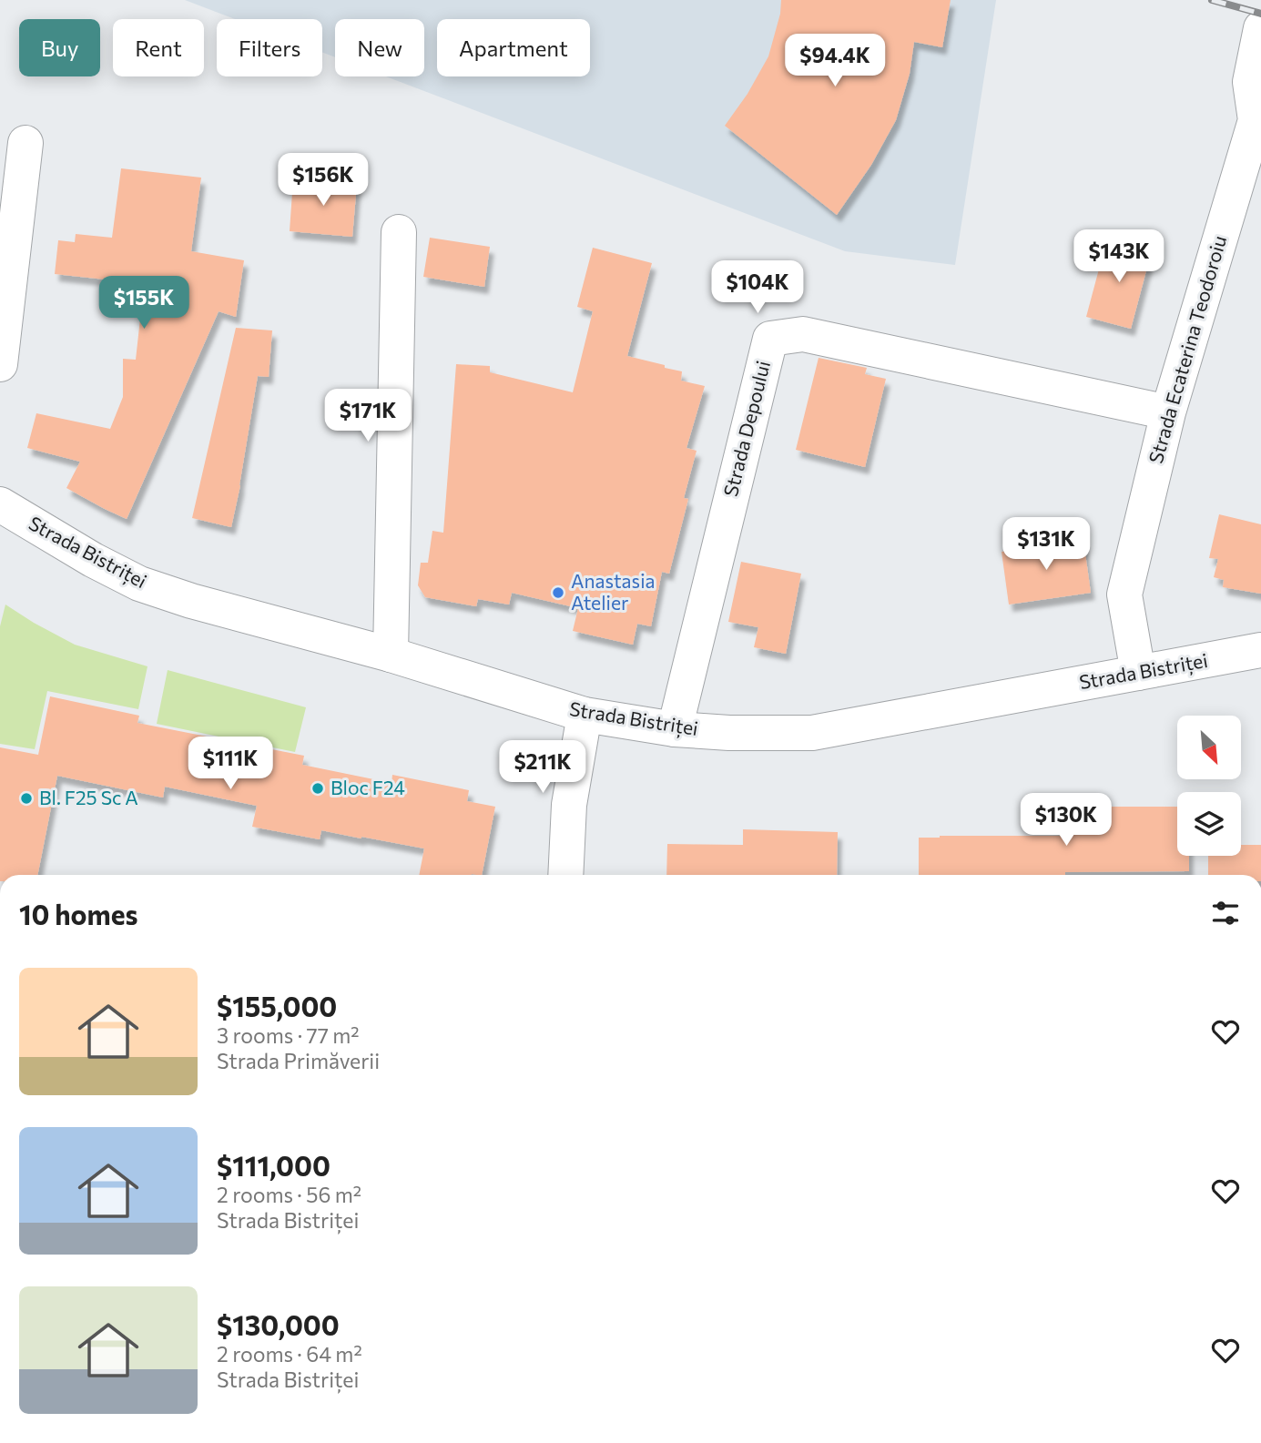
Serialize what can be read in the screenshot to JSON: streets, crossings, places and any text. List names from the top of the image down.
{
  "streets": {
    "street": ["Strada Ecaterina Teodoroiu", "Strada Depoului", "Strada Bistriței"]
  },
  "crossings": [
    ["Strada Ecaterina Teodoroiu", "Strada Depoului"],
    ["Strada Ecaterina Teodoroiu", "Strada Bistriței"],
    ["Strada Depoului", "Strada Bistriței"]
  ],
  "places": ["Anastasia Atelier", "Bloc F24", "Bl. F25 Sc A"],
  "north": "bottom right",
  "page": {
    "chip": [
      "Buy",
      "Rent",
      "Filters",
      "New",
      "Apartment"
    ],
    "price": [
      "$94.4K",
      "$156K",
      "$143K",
      "$104K",
      "$155K",
      "$171K",
      "$131K",
      "$111K",
      "$211K",
      "$130K"
    ],
    "heading": "10 homes",
    "list": [
      {
        "name": "$155,000",
        "note": "3 rooms · 77 m² · Strada Primăverii"
      },
      {
        "name": "$111,000",
        "note": "2 rooms · 56 m² · Strada Bistriței"
      },
      {
        "name": "$130,000",
        "note": "2 rooms · 64 m² · Strada Bistriței"
      }
    ]
  }
}
